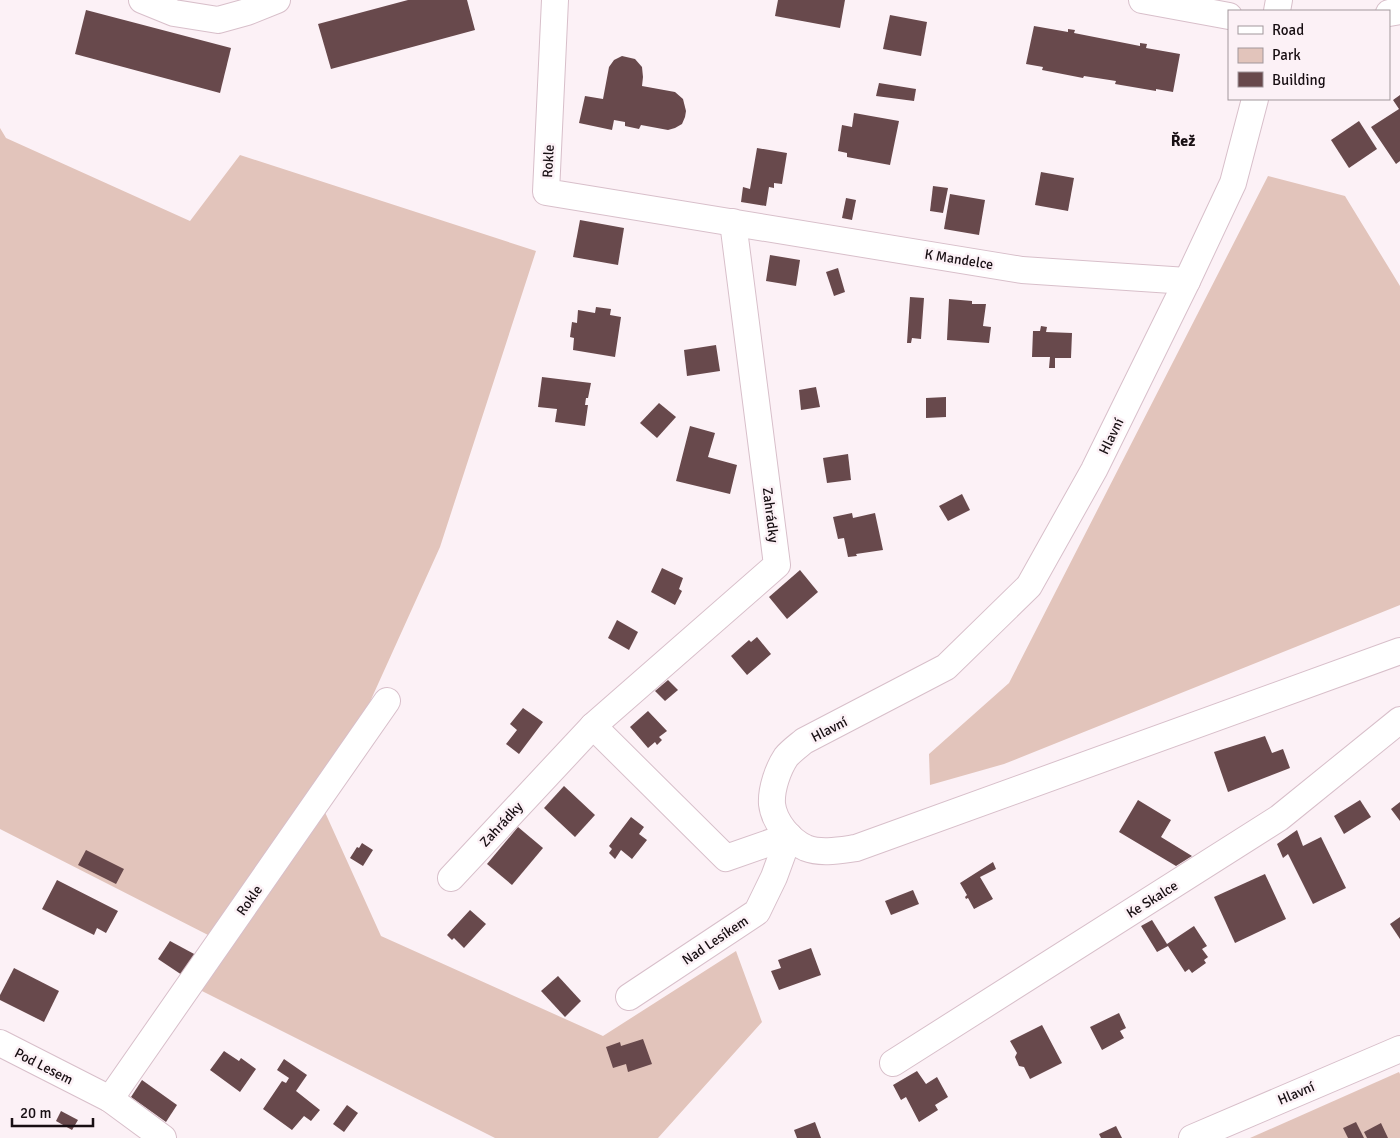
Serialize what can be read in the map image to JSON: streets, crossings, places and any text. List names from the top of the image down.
{
  "streets": {
    "street": [
      "Rokle",
      "K Mandelce",
      "Hlavní",
      "Zahrádky",
      "Ke Skalce",
      "Nad Lesíkem",
      "Pod Lesem"
    ]
  },
  "crossings": [
    ["Rokle", "K Mandelce"],
    ["Rokle", "Zahrádky"],
    ["Rokle", "Pod Lesem"],
    ["K Mandelce", "Hlavní"],
    ["K Mandelce", "Zahrádky"],
    ["Hlavní", "Nad Lesíkem"]
  ],
  "districts": ["Řež"],
  "legend": ["Road", "Park", "Building"],
  "scale_bar": "20 m"
}
